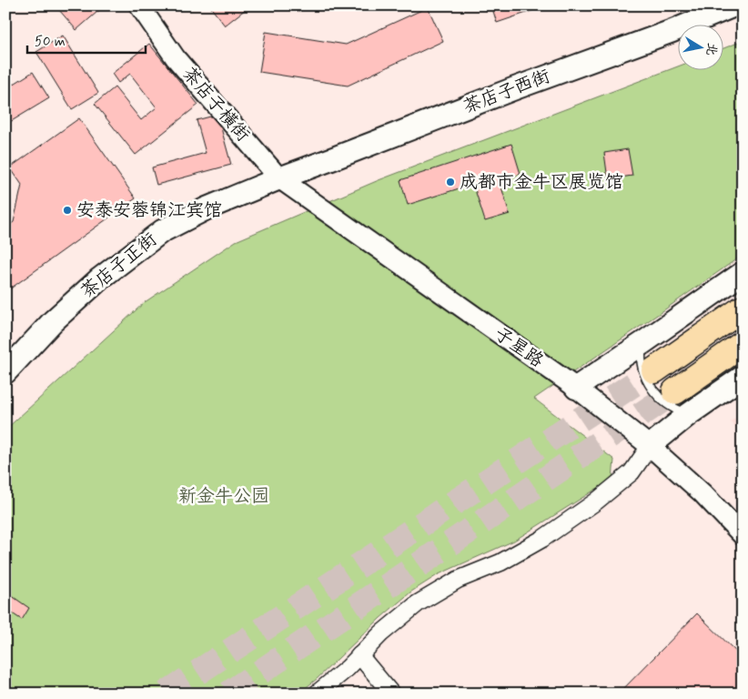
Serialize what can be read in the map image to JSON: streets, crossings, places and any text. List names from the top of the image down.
{
  "streets": {
    "main road": ["茶店子西街", "茶店子正街"],
    "street": ["茶店子横街", "子星路"]
  },
  "crossings": [
    ["茶店子西街", "茶店子横街"],
    ["茶店子西街", "茶店子正街"],
    ["茶店子西街", "子星路"],
    ["茶店子横街", "茶店子正街"],
    ["茶店子横街", "子星路"],
    ["茶店子正街", "子星路"]
  ],
  "parks": ["新金牛公园"],
  "places": ["成都市金牛区展览馆", "安泰安蓉锦江宾馆"],
  "scale_bar": "50 m",
  "north": "right"
}
